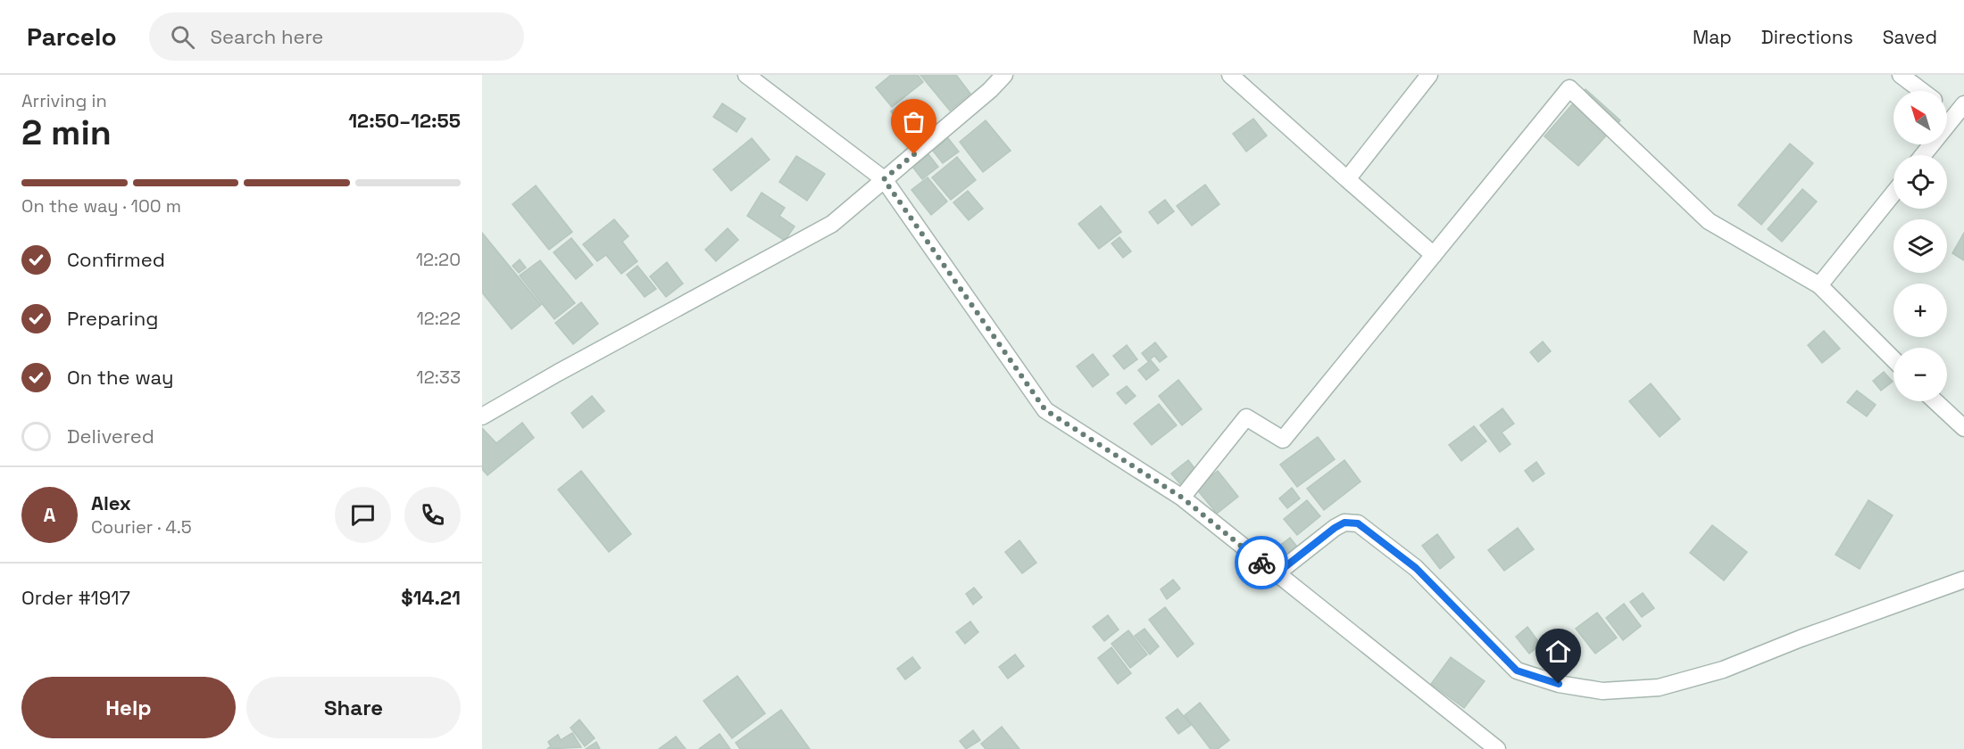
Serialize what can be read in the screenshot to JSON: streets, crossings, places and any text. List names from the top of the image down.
{
  "north": "top left",
  "page": {
    "header": "Parcelo",
    "search": "Search here",
    "nav": ["Map", "Directions", "Saved"],
    "heading": ["2 min", "Arriving in", "12:50–12:55"],
    "panel": [
      "Alex",
      "Courier · 4.5",
      "Order #1917",
      "$14.21"
    ],
    "map_buttons": ["+", "−"],
    "bar": "On the way · 100 m",
    "list": [
      ["Confirmed", "12:20"],
      ["Preparing", "12:22"],
      ["On the way", "12:33"],
      "Delivered"
    ],
    "round": "A",
    "buttons": ["Help", "Share"]
  }
}
